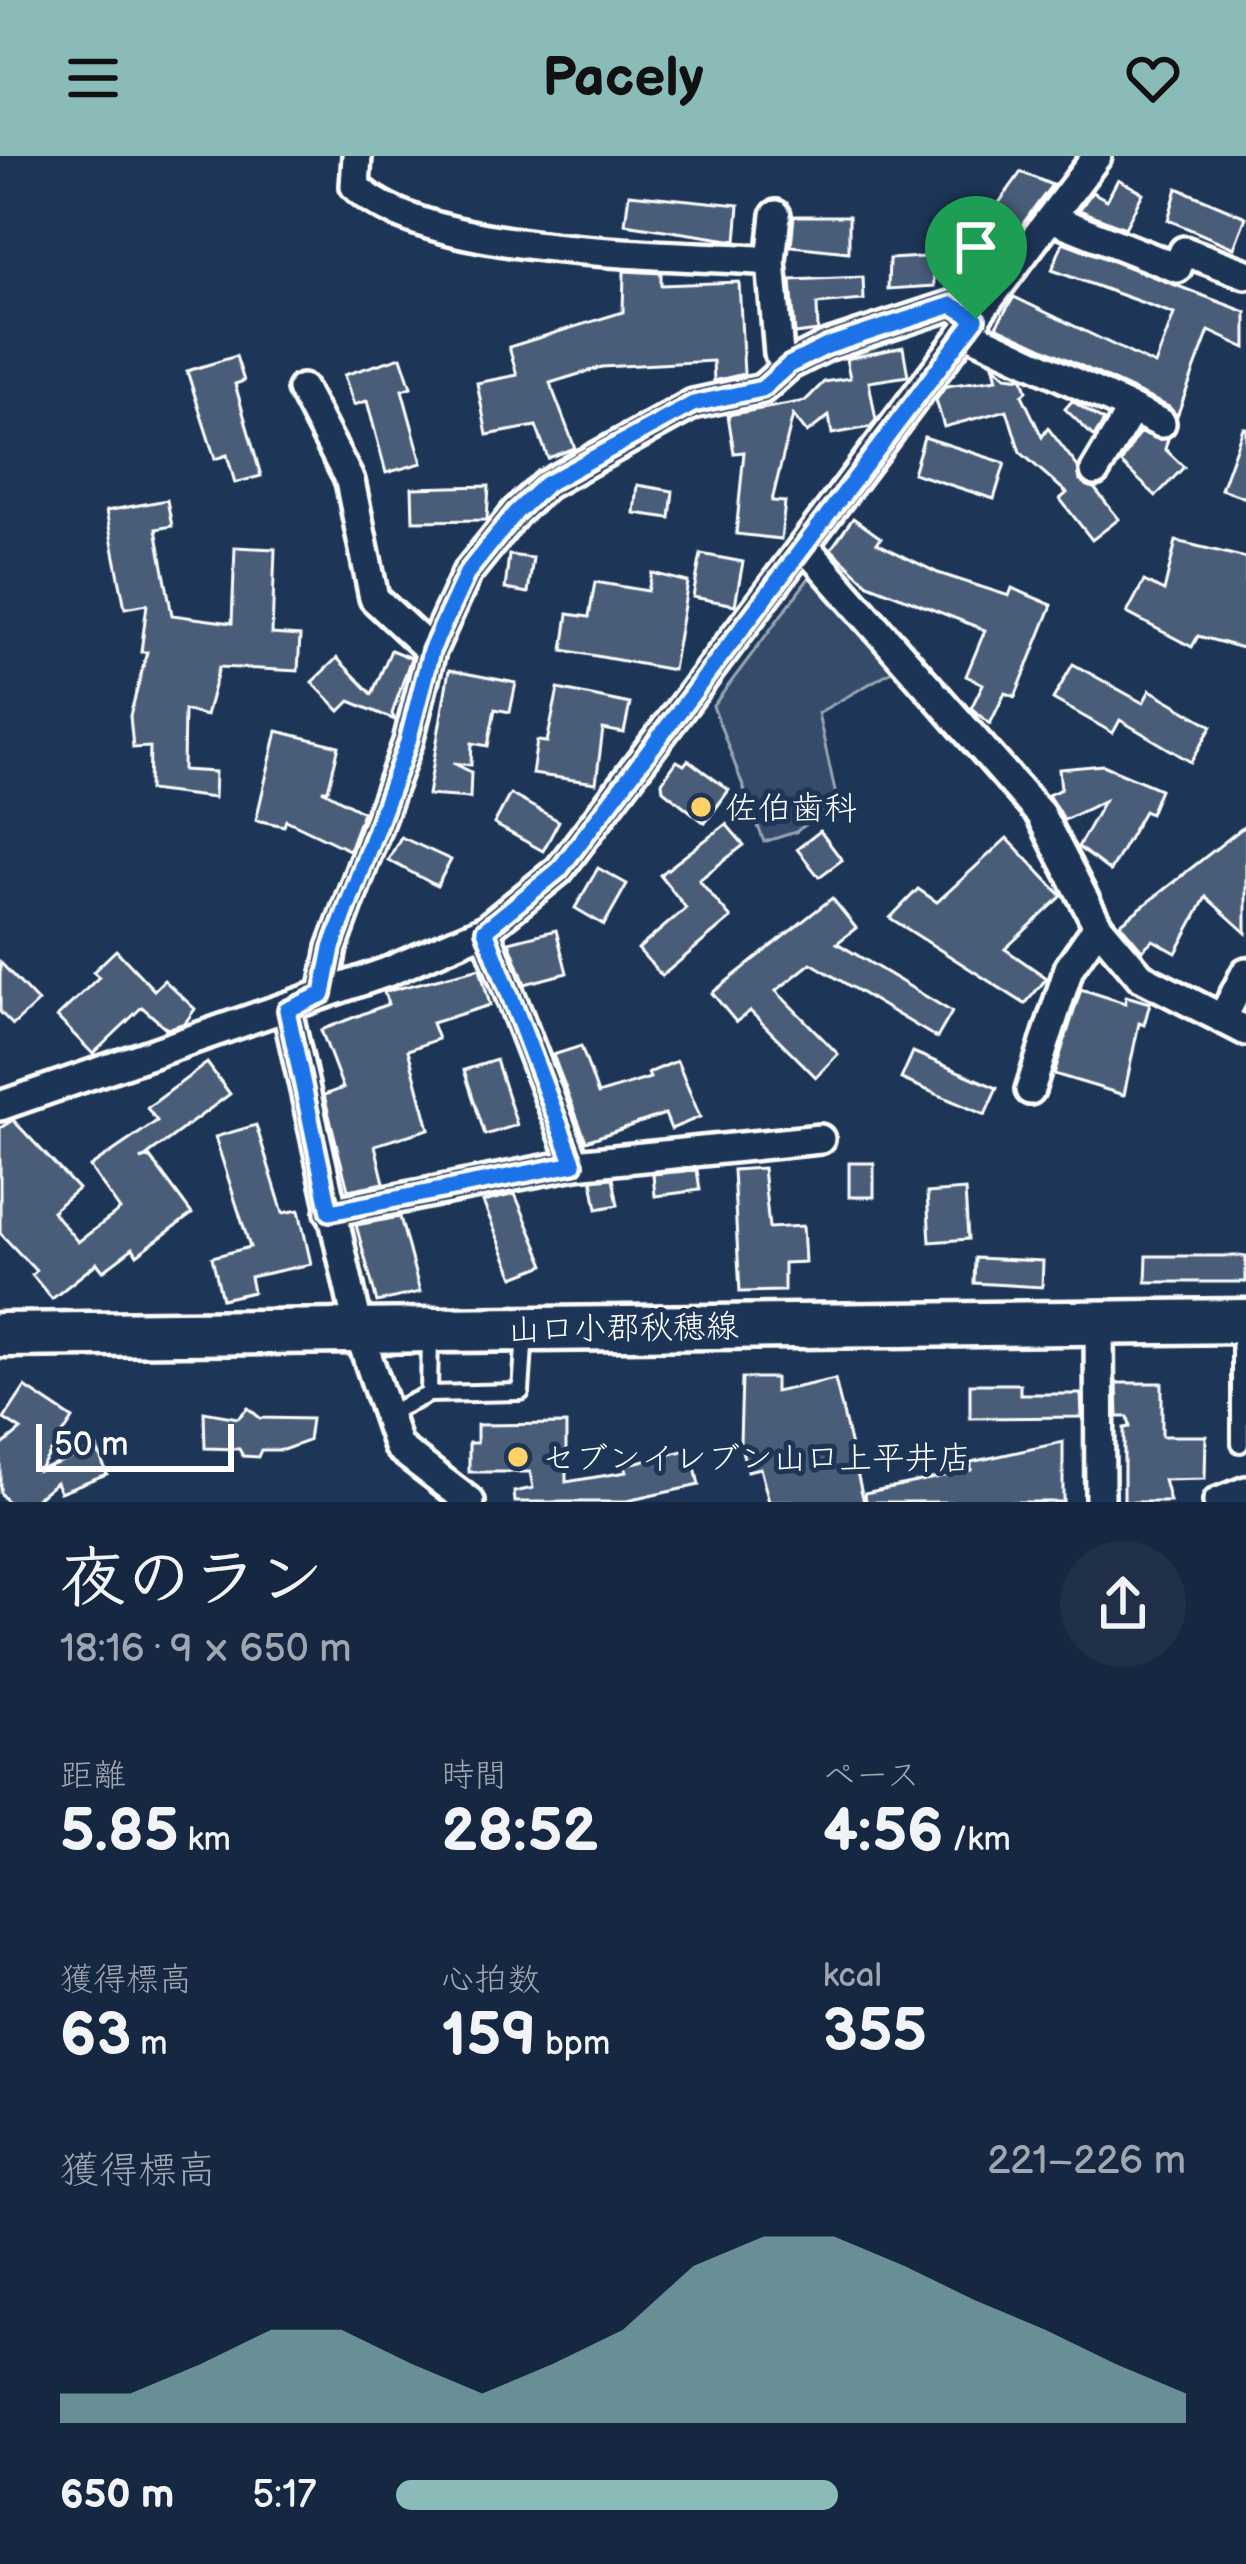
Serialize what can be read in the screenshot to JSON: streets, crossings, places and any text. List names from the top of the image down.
{
  "streets": {
    "main road": ["山口小郡秋穂線"]
  },
  "places": ["佐伯歯科", "セブンイレブン山口上平井店"],
  "scale_bar": "50 m",
  "page": {
    "header": "Pacely",
    "scale": "50 m",
    "heading": ["夜のラン", "18:16 · 9 × 650 m"],
    "stats": [
      ["距離", "5.85 km"],
      ["時間", "28:52"],
      ["ペース", "4:56 /km"],
      ["獲得標高", "63 m"],
      ["心拍数", "159 bpm"],
      ["kcal", "355"]
    ],
    "chart": ["獲得標高", "221–226 m"],
    "list": [
      {
        "name": "650 m",
        "note": "5:17"
      }
    ]
  }
}
